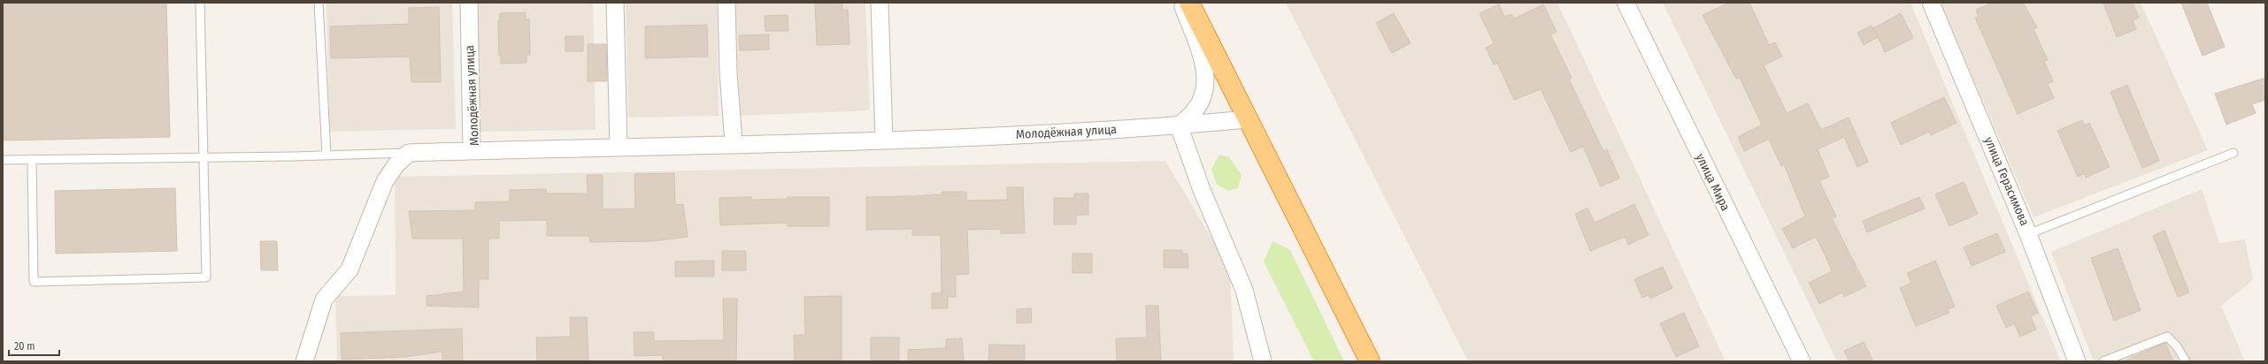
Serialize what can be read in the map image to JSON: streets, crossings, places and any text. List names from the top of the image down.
{
  "streets": {
    "street": ["Молодёжная улица", "улица Герасимова", "улица Мира"]
  },
  "scale_bar": "20 m"
}
